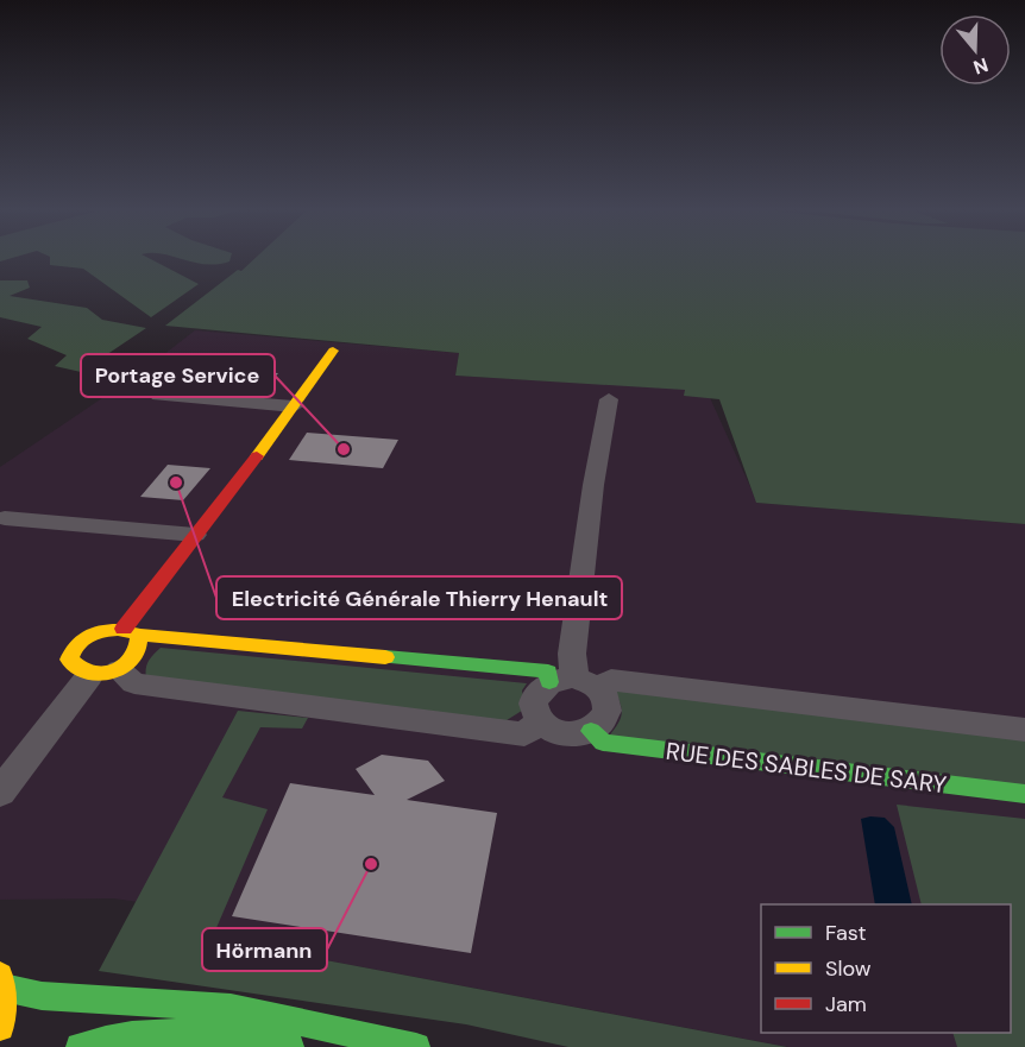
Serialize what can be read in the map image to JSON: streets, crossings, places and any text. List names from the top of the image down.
{
  "streets": {
    "main road": ["RUE DES SABLES DE SARY"]
  },
  "places": ["Portage Service", "Electricité Générale Thierry Henault", "Hörmann"],
  "legend": ["Fast", "Slow", "Jam"],
  "north": "bottom"
}
